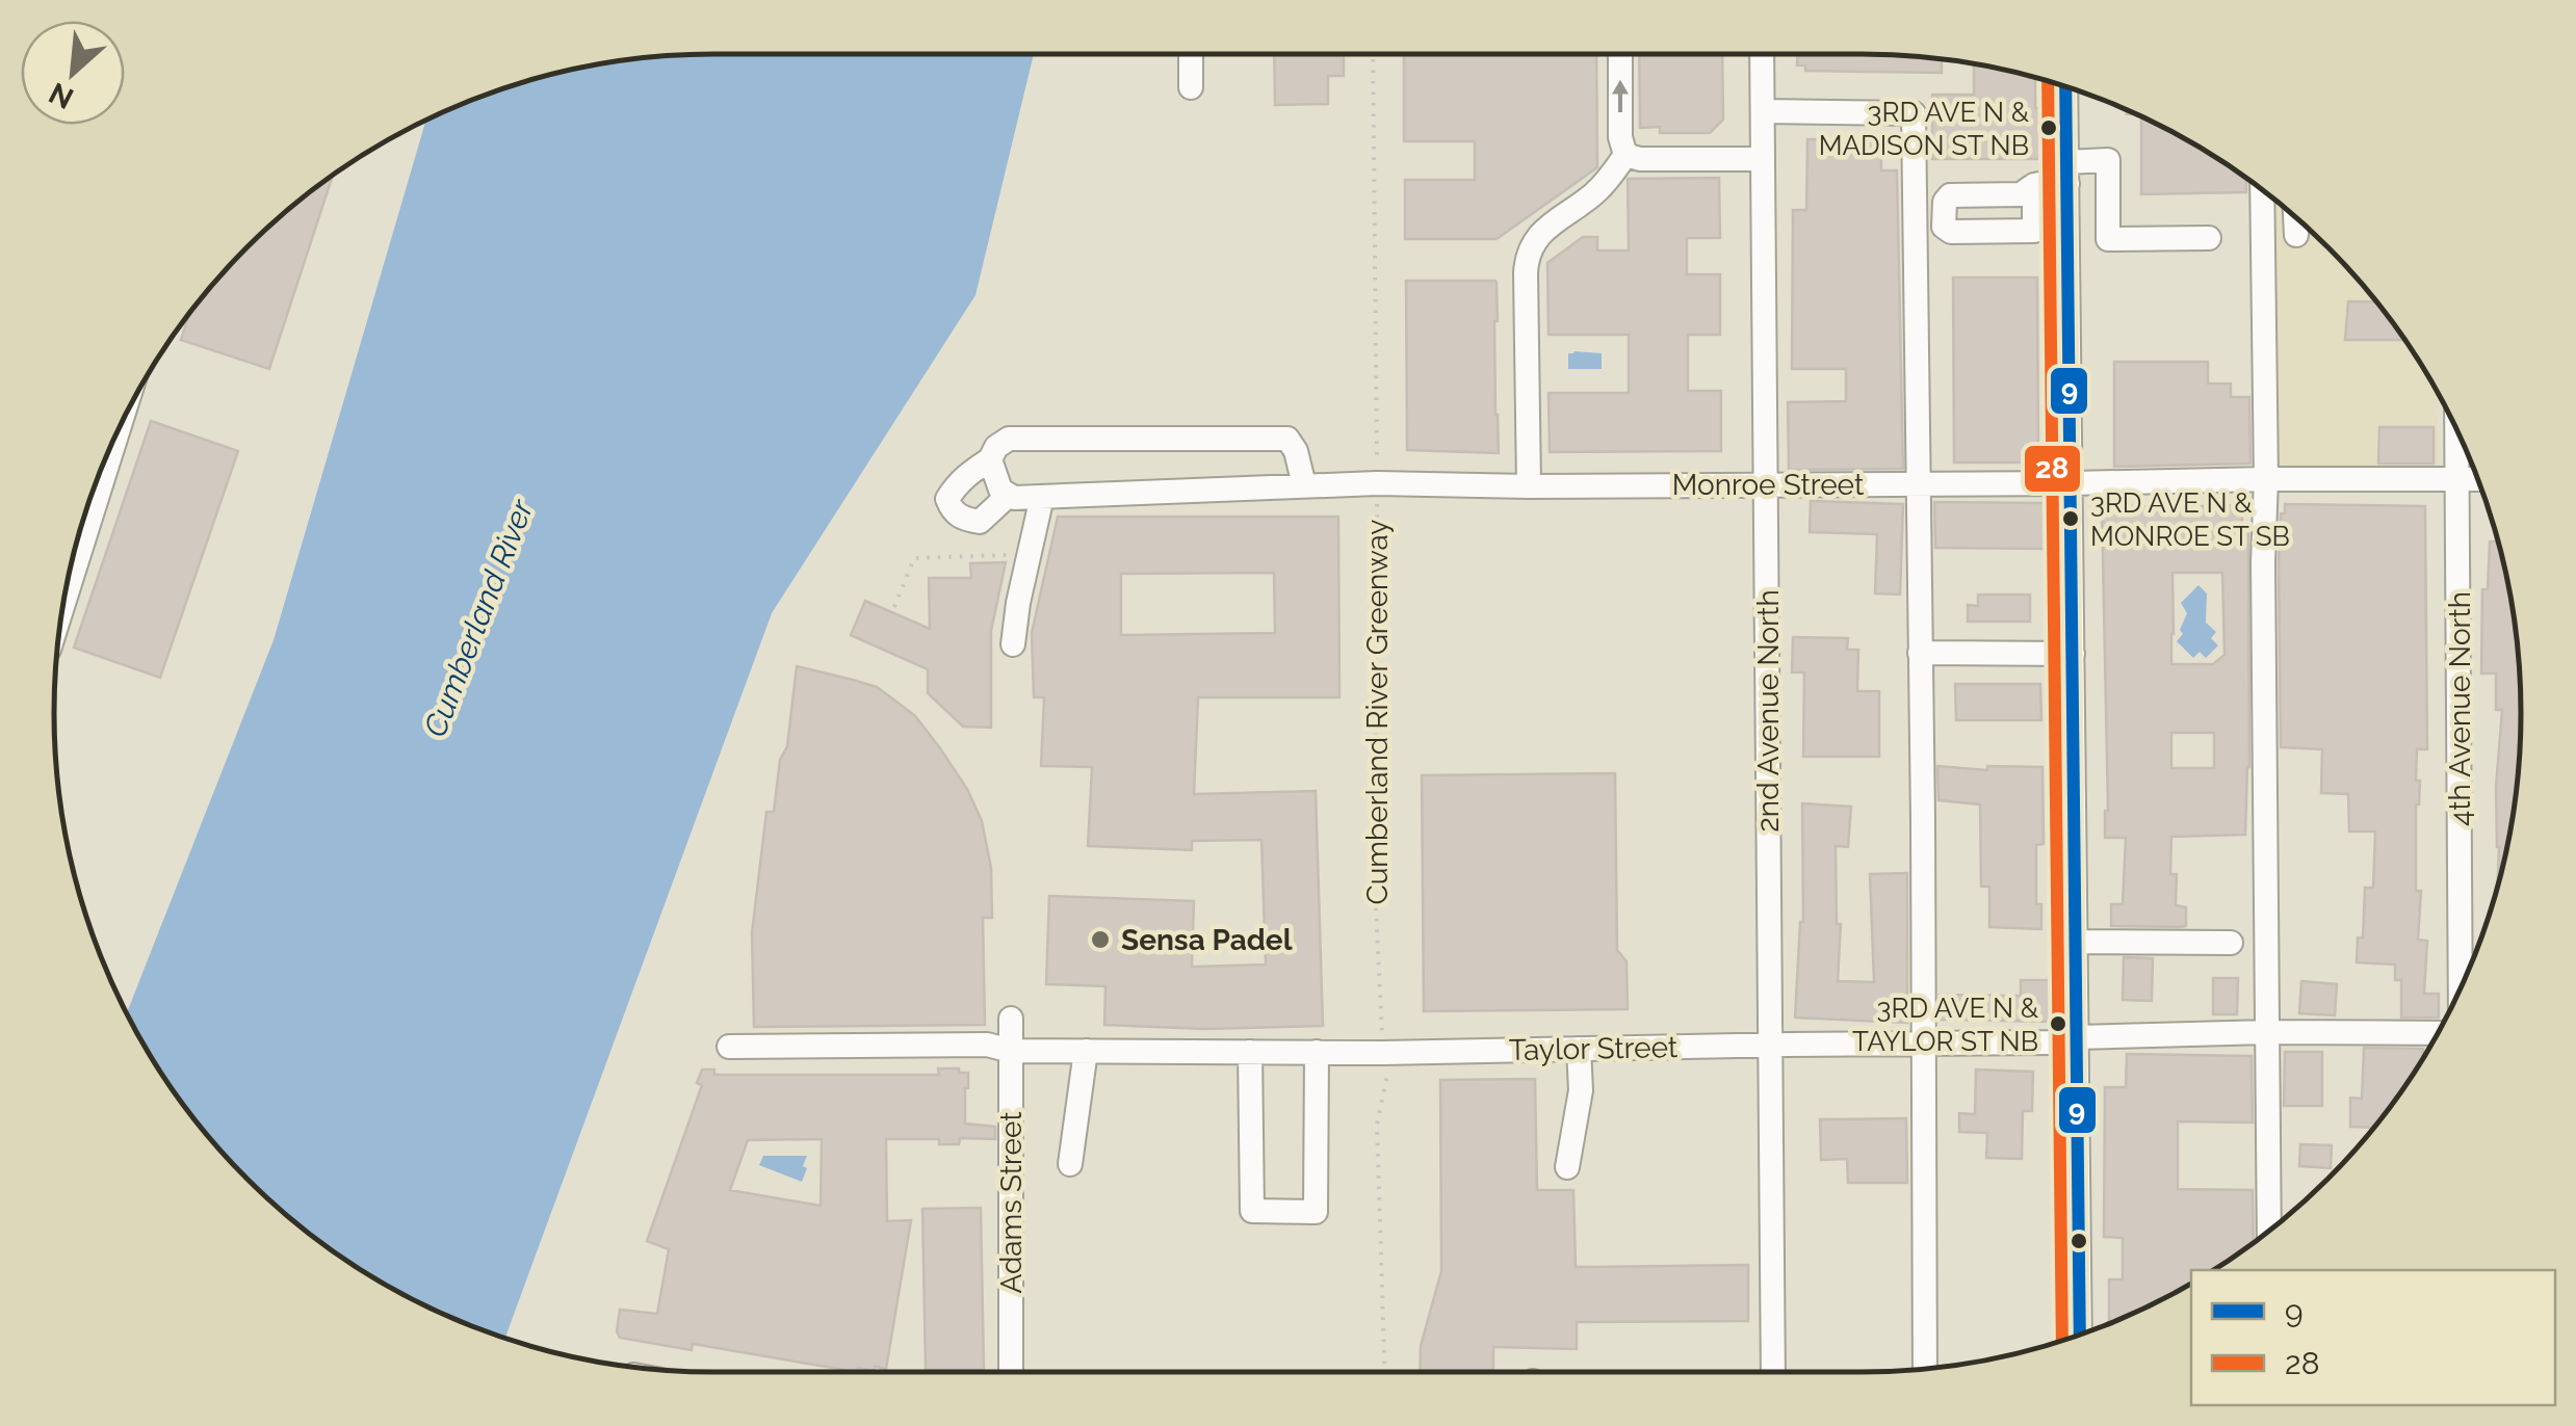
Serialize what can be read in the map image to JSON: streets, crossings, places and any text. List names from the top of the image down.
{
  "streets": {
    "street": [
      "Monroe Street",
      "4th Avenue North",
      "2nd Avenue North",
      "Taylor Street",
      "Adams Street"
    ],
    "path": ["Cumberland River Greenway"]
  },
  "crossings": [
    ["Monroe Street", "4th Avenue North"],
    ["Monroe Street", "2nd Avenue North"],
    ["Monroe Street", "Cumberland River Greenway"],
    ["2nd Avenue North", "Taylor Street"],
    ["Cumberland River Greenway", "Taylor Street"],
    ["Taylor Street", "Adams Street"]
  ],
  "water": ["Cumberland River"],
  "places": [
    "3RD AVE N & MADISON ST NB",
    "3RD AVE N & MONROE ST SB",
    "Sensa Padel",
    "3RD AVE N & TAYLOR ST NB"
  ],
  "lines": ["transit line 28", "transit line 9"],
  "legend": ["9", "28"],
  "north": "bottom left"
}
